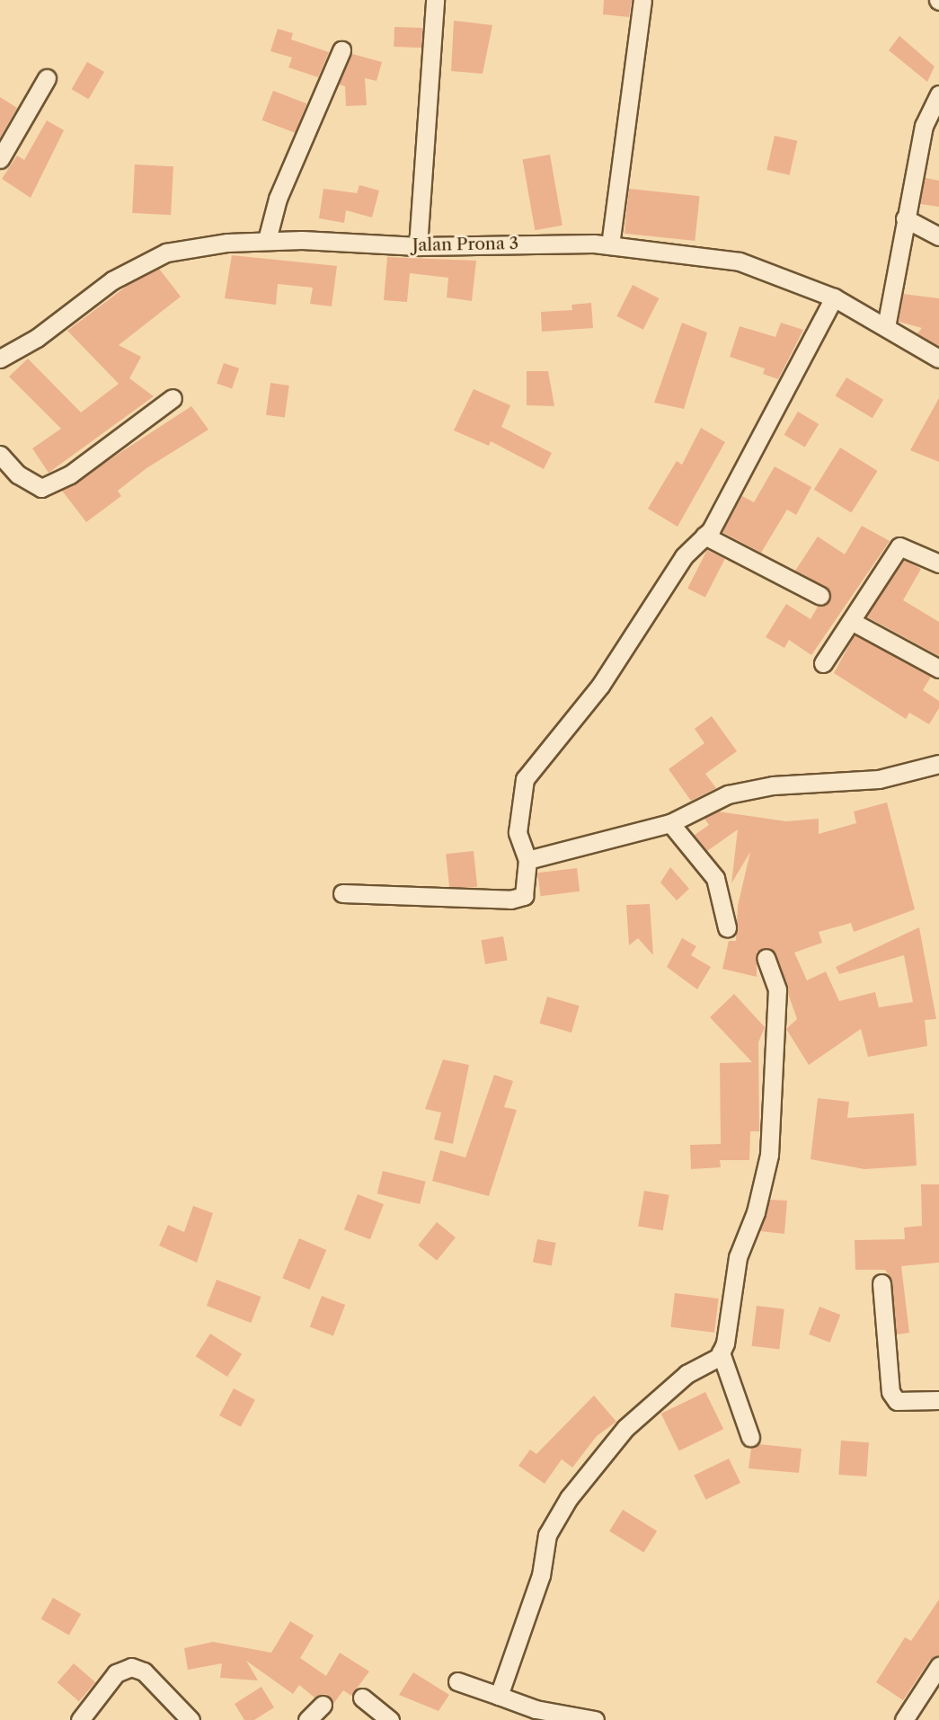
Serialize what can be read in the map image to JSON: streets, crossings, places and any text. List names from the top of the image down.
{
  "streets": {
    "street": ["Jalan Prona 3"]
  }
}
